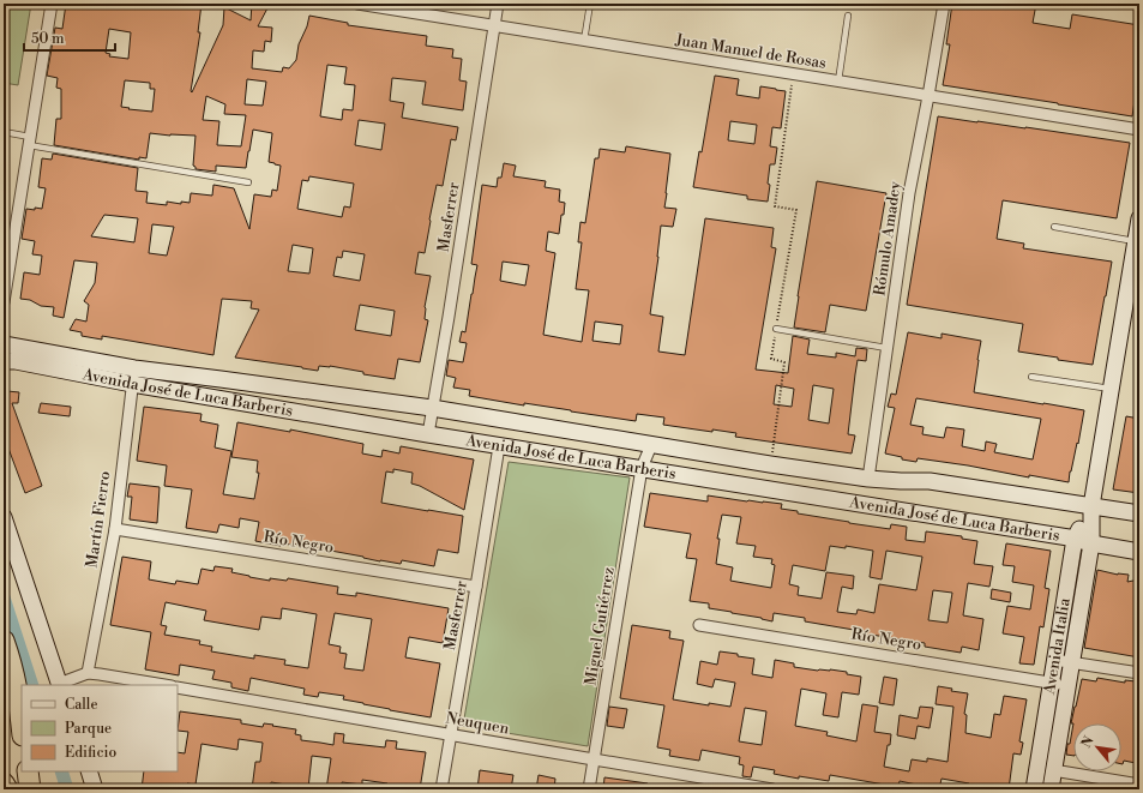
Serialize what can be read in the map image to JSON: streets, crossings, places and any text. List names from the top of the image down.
{
  "streets": {
    "main road": ["Avenida José de Luca Barberis", "Avenida Italia"],
    "street": [
      "Juan Manuel de Rosas",
      "Masferrer",
      "Rómulo Amadey",
      "Martín Fierro",
      "Río Negro",
      "Miguel Gutiérrez",
      "Neuquen"
    ]
  },
  "crossings": [
    ["Juan Manuel de Rosas", "Masferrer"],
    ["Juan Manuel de Rosas", "Rómulo Amadey"],
    ["Masferrer", "Avenida José de Luca Barberis"],
    ["Masferrer", "Río Negro"],
    ["Masferrer", "Neuquen"],
    ["Rómulo Amadey", "Avenida José de Luca Barberis"],
    ["Avenida José de Luca Barberis", "Martín Fierro"],
    ["Avenida José de Luca Barberis", "Miguel Gutiérrez"],
    ["Avenida José de Luca Barberis", "Avenida Italia"],
    ["Martín Fierro", "Río Negro"],
    ["Río Negro", "Avenida Italia"],
    ["Miguel Gutiérrez", "Neuquen"]
  ],
  "legend": ["Calle", "Parque", "Edificio"],
  "scale_bar": "50 m",
  "north": "top left"
}
